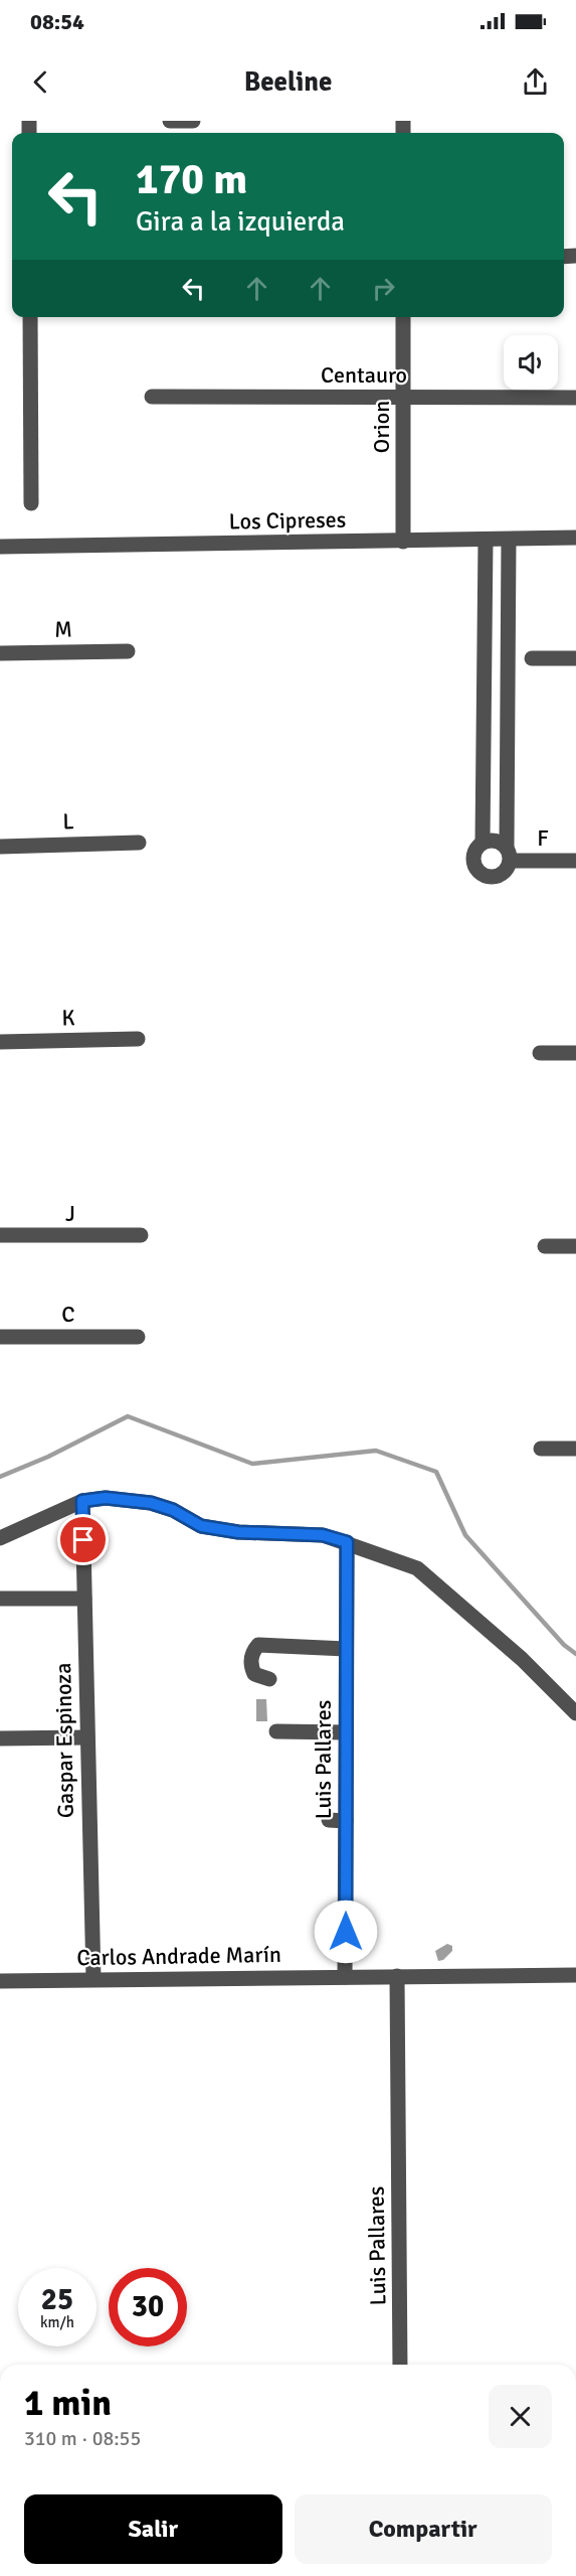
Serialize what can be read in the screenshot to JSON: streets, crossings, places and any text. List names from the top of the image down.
{
  "streets": {
    "street": [
      "Centauro",
      "Orion",
      "Los Cipreses",
      "M",
      "L",
      "F",
      "K",
      "J",
      "C",
      "Gaspar Espinoza",
      "Luis Pallares",
      "Carlos Andrade Marín"
    ]
  },
  "crossings": [
    ["Centauro", "Orion"],
    ["Orion", "Los Cipreses"],
    ["Gaspar Espinoza", "Carlos Andrade Marín"],
    ["Luis Pallares", "Carlos Andrade Marín"]
  ],
  "page": {
    "status": "08:54",
    "header": "Beeline",
    "turn": ["170 m", "Gira a la izquierda"],
    "speed": "25 km/h",
    "limit": "30",
    "heading": ["1 min", "310 m · 08:55"],
    "buttons": ["Salir", "Compartir"]
  }
}
